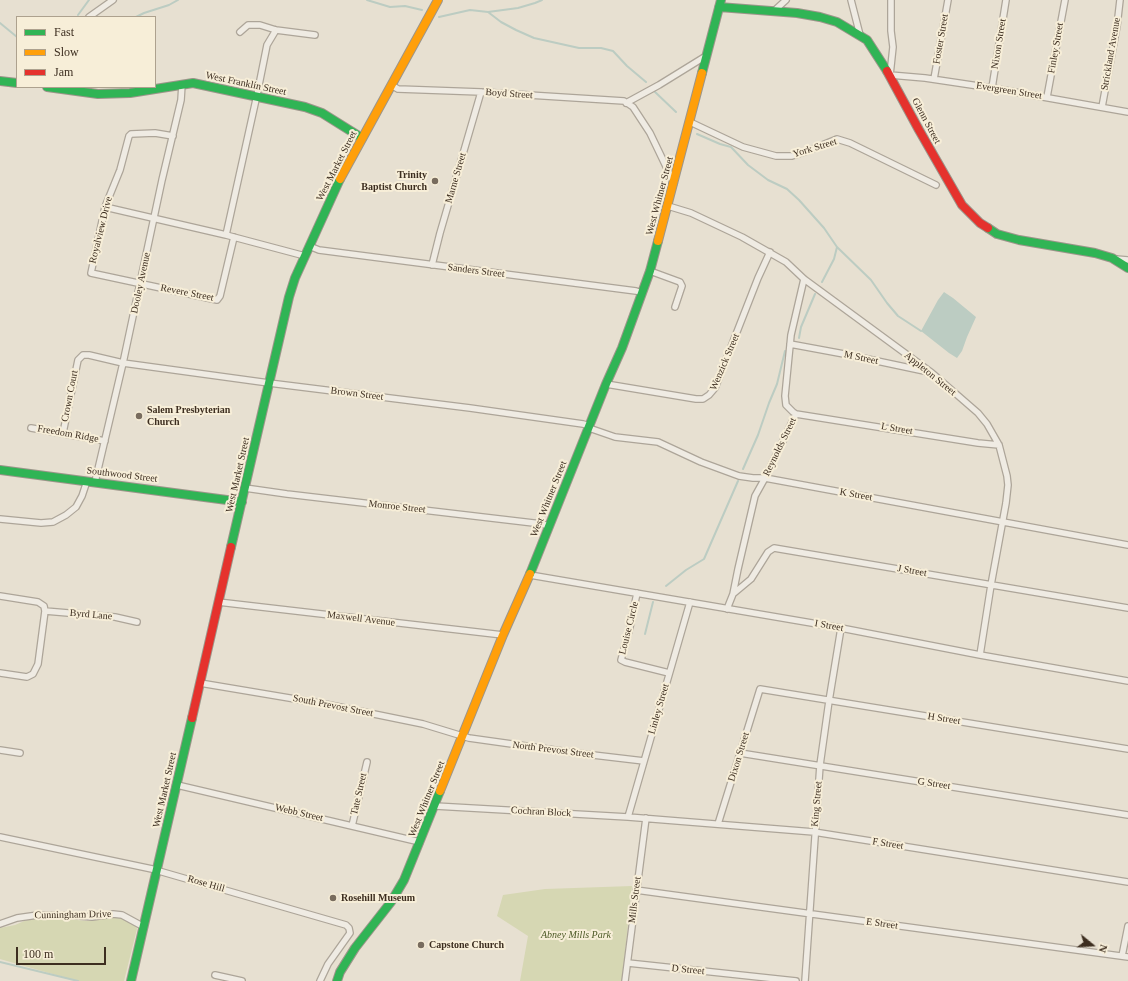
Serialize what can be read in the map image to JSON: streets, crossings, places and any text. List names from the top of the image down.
{
  "streets": {
    "street": [
      "Foster Street",
      "Nixon Street",
      "Finley Street",
      "Strickland Avenue",
      "West Franklin Street",
      "Evergreen Street",
      "Boyd Street",
      "Glenn Street",
      "York Street",
      "West Market Street",
      "Marne Street",
      "West Whitner Street",
      "Royalview Drive",
      "Sanders Street",
      "Dooley Avenue",
      "Revere Street",
      "M Street",
      "Wenzick Street",
      "Appleton Street",
      "Brown Street",
      "Crown Court",
      "L Street",
      "Freedom Ridge",
      "Reynolds Street",
      "Southwood Street",
      "K Street",
      "Monroe Street",
      "J Street",
      "Byrd Lane",
      "Maxwell Avenue",
      "I Street",
      "Louise Circle",
      "South Prevost Street",
      "Linley Street",
      "H Street",
      "North Prevost Street",
      "Dixon Street",
      "G Street",
      "Tate Street",
      "King Street",
      "Cochran Block",
      "Webb Street",
      "F Street",
      "Rose Hill",
      "Mills Street",
      "Cunningham Drive",
      "E Street",
      "D Street"
    ]
  },
  "crossings": [
    ["Foster Street", "Evergreen Street"],
    ["Nixon Street", "Evergreen Street"],
    ["Finley Street", "Evergreen Street"],
    ["Strickland Avenue", "Evergreen Street"],
    ["West Franklin Street", "West Market Street"],
    ["West Franklin Street", "Dooley Avenue"],
    ["Evergreen Street", "Glenn Street"],
    ["Boyd Street", "West Market Street"],
    ["Boyd Street", "Marne Street"],
    ["Glenn Street", "West Whitner Street"],
    ["York Street", "West Whitner Street"],
    ["West Market Street", "Sanders Street"],
    ["West Market Street", "Brown Street"],
    ["West Market Street", "Southwood Street"],
    ["West Market Street", "Monroe Street"],
    ["West Market Street", "Maxwell Avenue"],
    ["West Market Street", "South Prevost Street"],
    ["West Market Street", "Webb Street"],
    ["West Market Street", "Rose Hill"],
    ["West Market Street", "Cunningham Drive"],
    ["Marne Street", "Sanders Street"],
    ["West Whitner Street", "Sanders Street"],
    ["West Whitner Street", "Wenzick Street"],
    ["West Whitner Street", "Appleton Street"],
    ["West Whitner Street", "Brown Street"],
    ["West Whitner Street", "K Street"],
    ["West Whitner Street", "Monroe Street"],
    ["West Whitner Street", "Maxwell Avenue"],
    ["West Whitner Street", "I Street"],
    ["West Whitner Street", "South Prevost Street"],
    ["West Whitner Street", "North Prevost Street"],
    ["West Whitner Street", "Cochran Block"],
    ["West Whitner Street", "Webb Street"],
    ["Royalview Drive", "Dooley Avenue"],
    ["Royalview Drive", "Revere Street"],
    ["Dooley Avenue", "Revere Street"],
    ["Dooley Avenue", "Brown Street"],
    ["Dooley Avenue", "Crown Court"],
    ["Dooley Avenue", "Freedom Ridge"],
    ["Dooley Avenue", "Southwood Street"],
    ["M Street", "Appleton Street"],
    ["M Street", "Reynolds Street"],
    ["Wenzick Street", "Appleton Street"],
    ["Appleton Street", "L Street"],
    ["Appleton Street", "Reynolds Street"],
    ["Appleton Street", "K Street"],
    ["Appleton Street", "J Street"],
    ["Appleton Street", "I Street"],
    ["Brown Street", "Crown Court"],
    ["Brown Street", "K Street"],
    ["Crown Court", "Freedom Ridge"],
    ["L Street", "Reynolds Street"],
    ["Reynolds Street", "K Street"],
    ["Reynolds Street", "J Street"],
    ["J Street", "I Street"],
    ["I Street", "Louise Circle"],
    ["I Street", "Linley Street"],
    ["I Street", "King Street"],
    ["Louise Circle", "Linley Street"],
    ["South Prevost Street", "North Prevost Street"],
    ["Linley Street", "North Prevost Street"],
    ["Linley Street", "Cochran Block"],
    ["H Street", "Dixon Street"],
    ["H Street", "King Street"],
    ["Dixon Street", "G Street"],
    ["Dixon Street", "F Street"],
    ["G Street", "King Street"],
    ["Tate Street", "Webb Street"],
    ["King Street", "F Street"],
    ["King Street", "E Street"],
    ["Cochran Block", "F Street"],
    ["Cochran Block", "Mills Street"],
    ["F Street", "Mills Street"],
    ["Mills Street", "E Street"],
    ["Mills Street", "D Street"]
  ],
  "parks": ["Abney Mills Park"],
  "places": [
    "Trinity Baptist Church",
    "Salem Presbyterian Church",
    "Rosehill Museum",
    "Capstone Church"
  ],
  "legend": ["Fast", "Slow", "Jam"],
  "scale_bar": "100 m",
  "north": "right"
}
